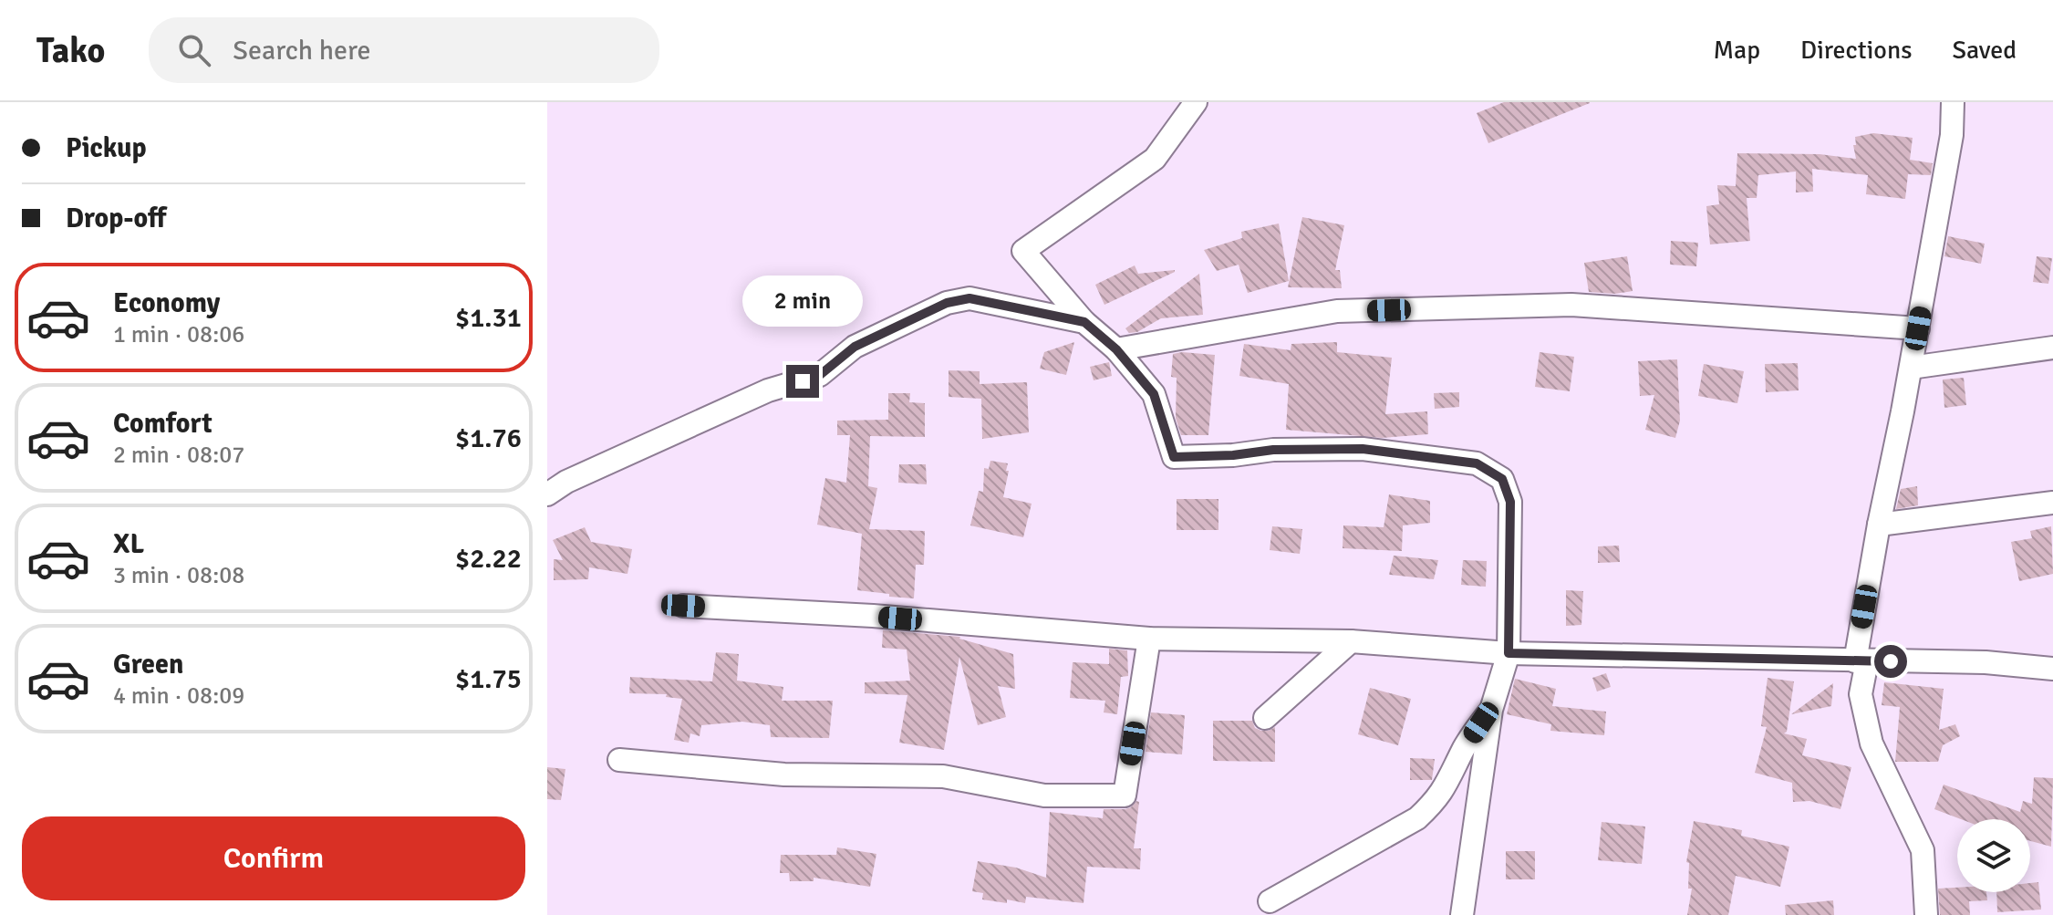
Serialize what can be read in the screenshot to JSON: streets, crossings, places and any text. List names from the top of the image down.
{
  "page": {
    "header": "Tako",
    "search": "Search here",
    "nav": ["Map", "Directions", "Saved"],
    "banner": ["Pickup", "Drop-off"],
    "list": [
      {
        "name": "Economy",
        "note": "1 min · 08:06",
        "value": "$1.31"
      },
      {
        "name": "Comfort",
        "note": "2 min · 08:07",
        "value": "$1.76"
      },
      {
        "name": "XL",
        "note": "3 min · 08:08",
        "value": "$2.22"
      },
      {
        "name": "Green",
        "note": "4 min · 08:09",
        "value": "$1.75"
      }
    ],
    "bubble": "2 min",
    "buttons": "Confirm"
  }
}
